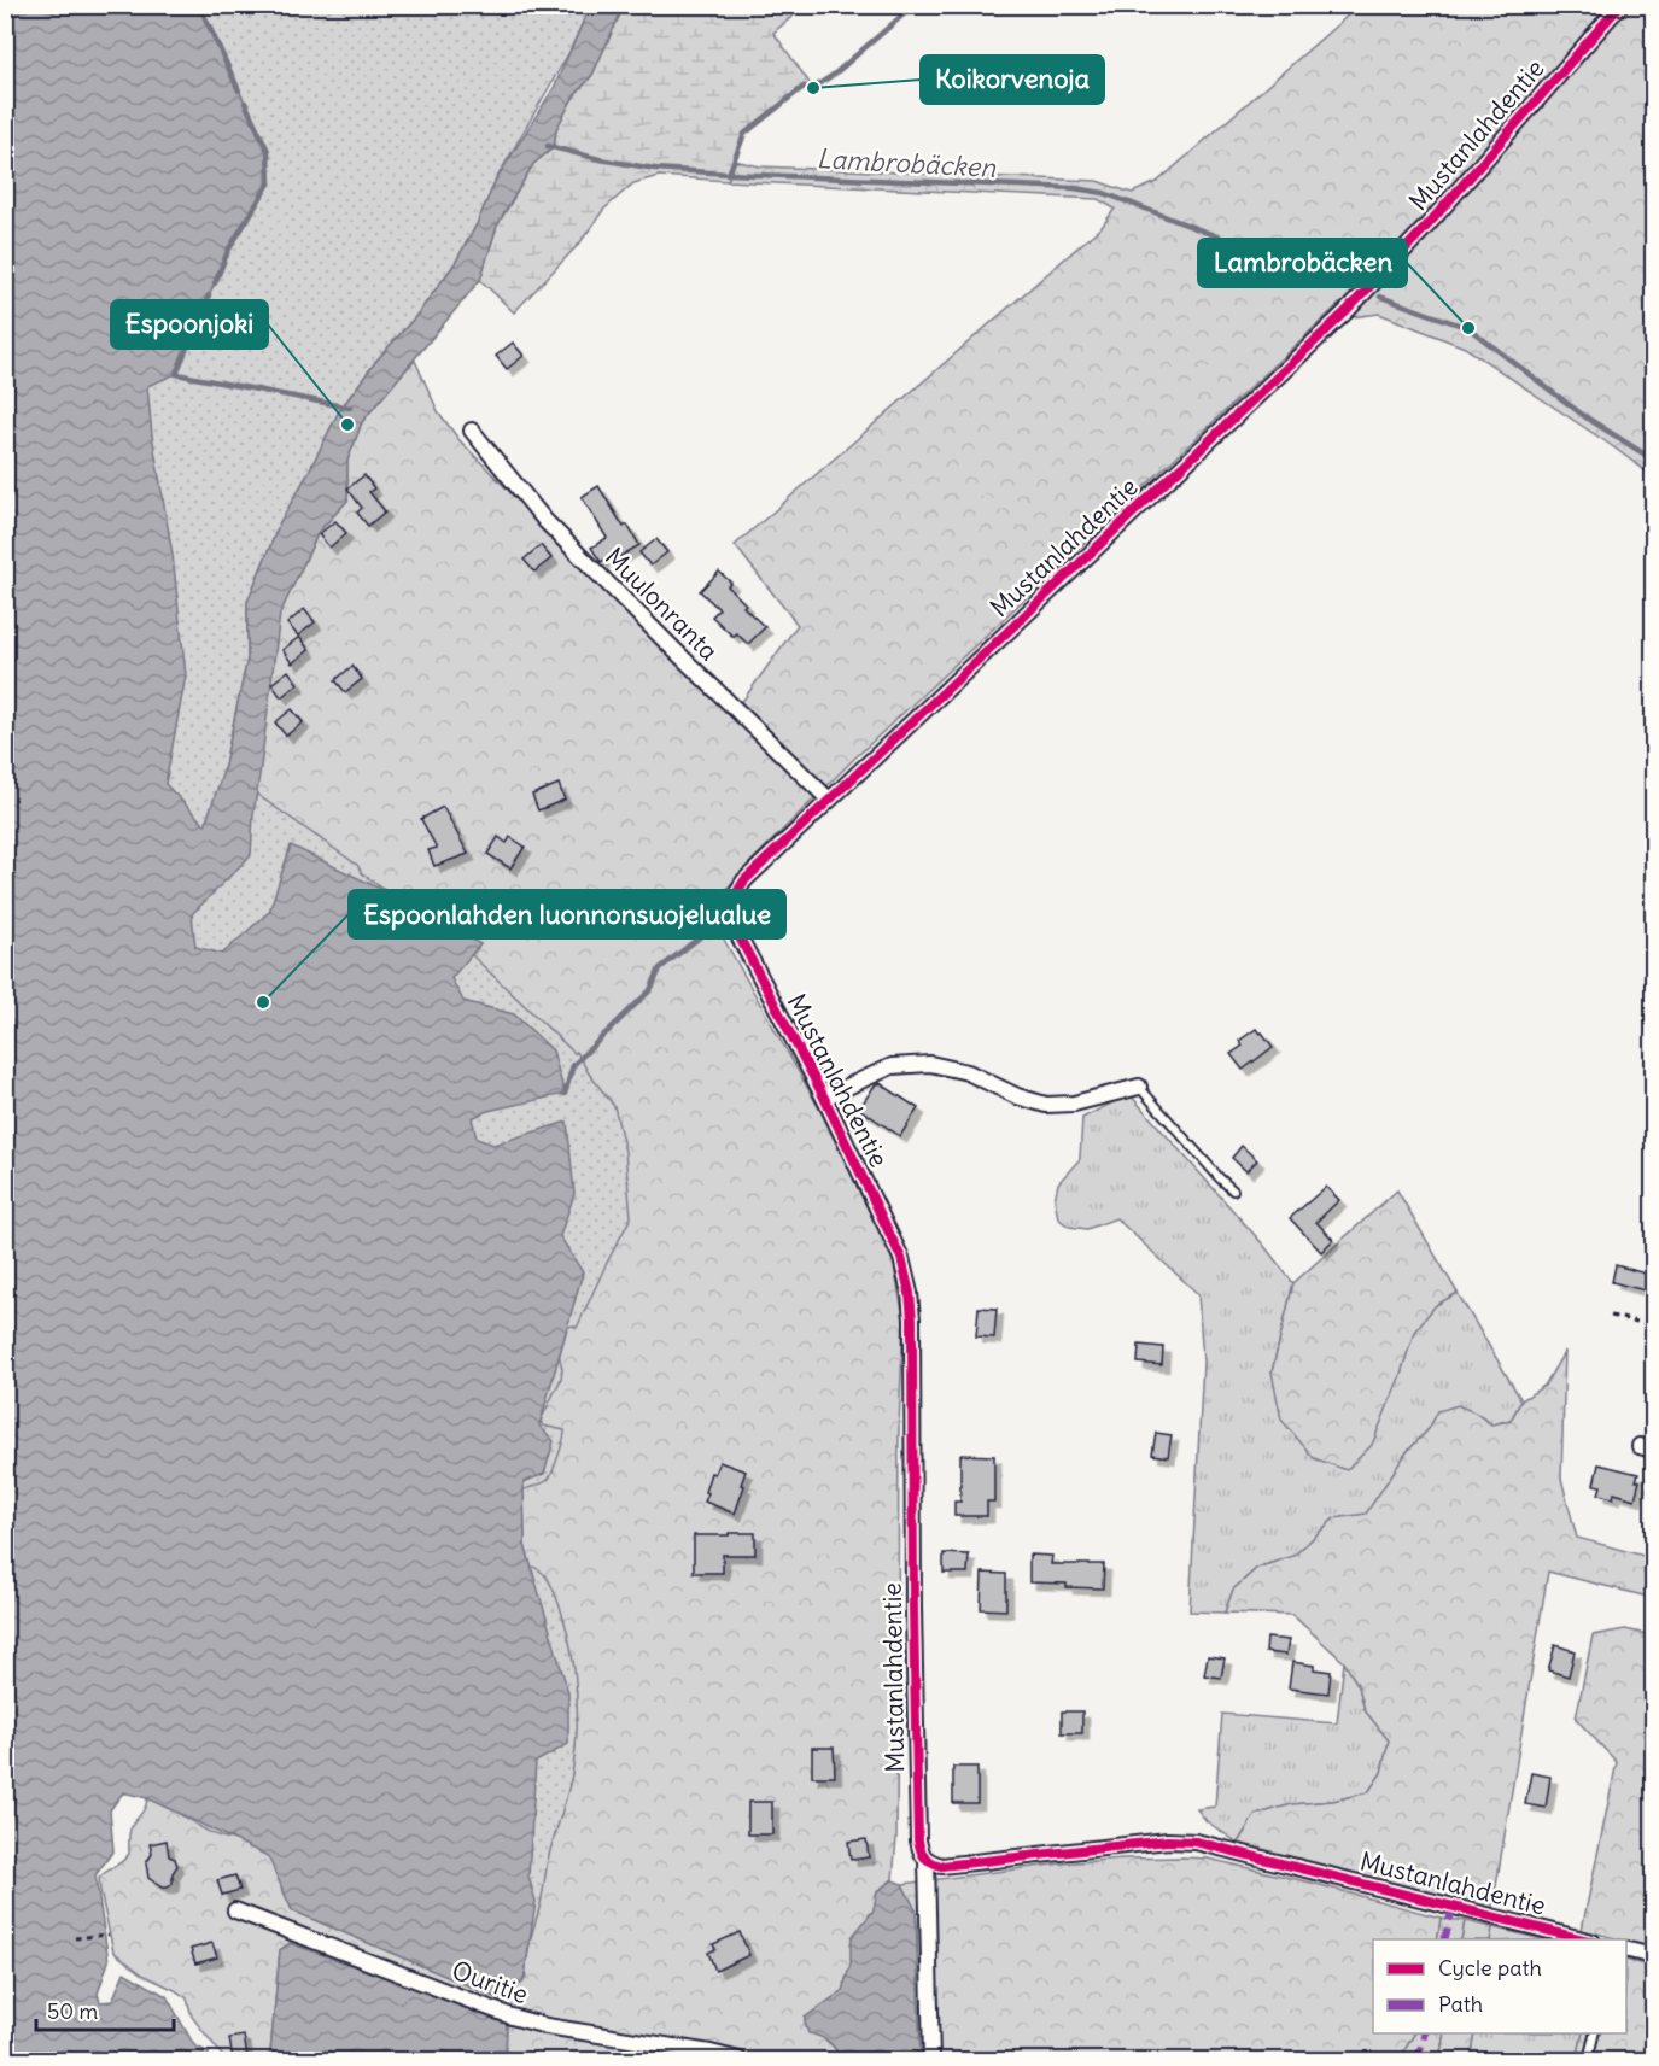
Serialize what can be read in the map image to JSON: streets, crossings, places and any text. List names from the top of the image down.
{
  "streets": {
    "street": ["Mustanlahdentie", "Muulonranta", "Ouritie"]
  },
  "crossings": [
    ["Mustanlahdentie", "Muulonranta"]
  ],
  "water": ["Lambrobäcken"],
  "places": [
    "Koikorvenoja",
    "Lambrobäcken",
    "Espoonjoki",
    "Espoonlahden luonnonsuojelualue"
  ],
  "legend": ["Cycle path", "Path"],
  "scale_bar": "50 m"
}
